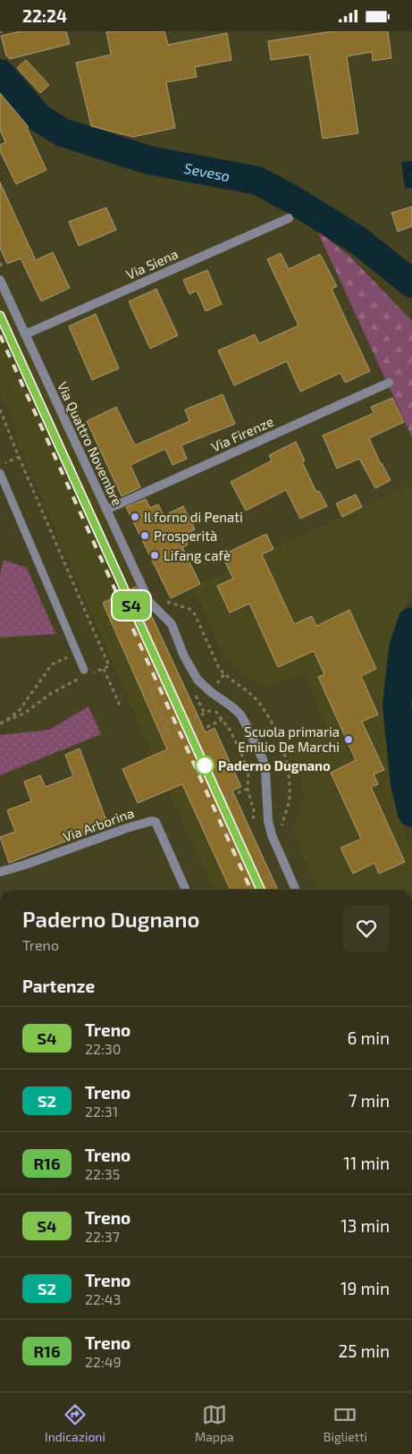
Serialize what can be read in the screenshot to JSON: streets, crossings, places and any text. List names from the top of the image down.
{
  "streets": {
    "street": [
      "Via Siena",
      "Via Firenze",
      "Via Quattro Novembre",
      "Via Arborina"
    ]
  },
  "crossings": [
    ["Via Siena", "Via Quattro Novembre"],
    ["Via Firenze", "Via Quattro Novembre"]
  ],
  "water": ["Seveso"],
  "places": [
    "Il forno di Penati",
    "Prosperità",
    "Lifang cafè",
    "Scuola primaria Emilio De Marchi",
    "Paderno Dugnano"
  ],
  "page": {
    "status": "22:24",
    "on_map": "S4",
    "heading": [
      ["Paderno Dugnano", "Treno"],
      "Partenze"
    ],
    "list": [
      {
        "mark": "S4",
        "name": "Treno",
        "note": "22:30",
        "value": "6 min"
      },
      {
        "mark": "S2",
        "name": "Treno",
        "note": "22:31",
        "value": "7 min"
      },
      {
        "mark": "R16",
        "name": "Treno",
        "note": "22:35",
        "value": "11 min"
      },
      {
        "mark": "S4",
        "name": "Treno",
        "note": "22:37",
        "value": "13 min"
      },
      {
        "mark": "S2",
        "name": "Treno",
        "note": "22:43",
        "value": "19 min"
      },
      {
        "mark": "R16",
        "name": "Treno",
        "note": "22:49",
        "value": "25 min"
      }
    ],
    "tabs": ["Indicazioni", "Mappa", "Biglietti"]
  }
}
